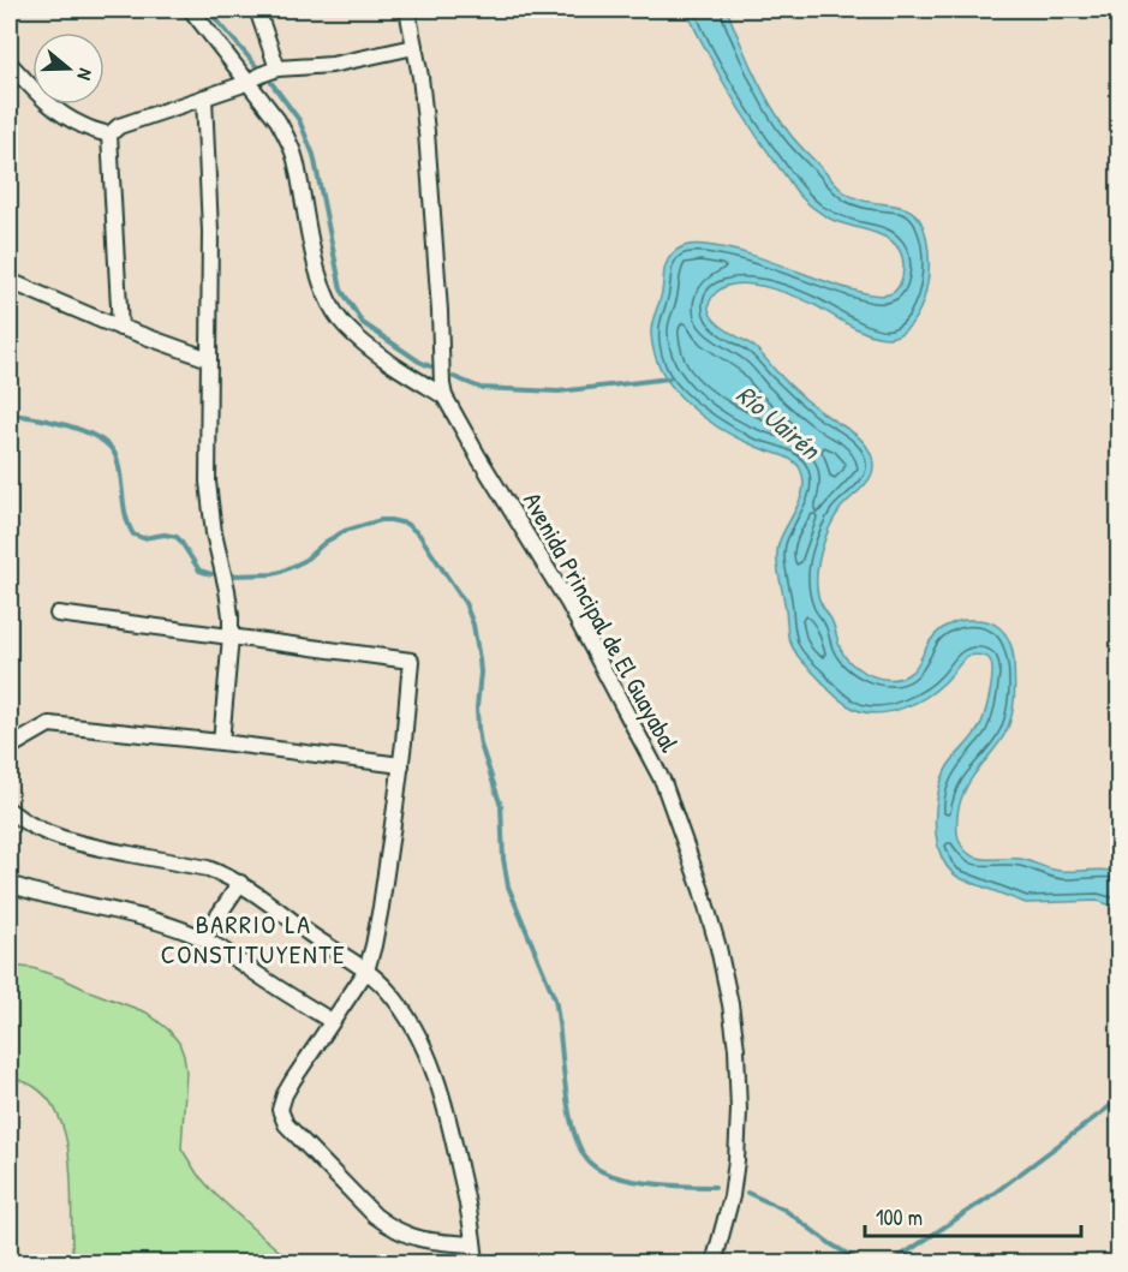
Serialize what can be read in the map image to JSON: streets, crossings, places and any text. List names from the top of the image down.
{
  "streets": {
    "street": ["Avenida Principal de El Guayabal"]
  },
  "districts": ["BARRIO LA CONSTITUYENTE"],
  "water": ["Río Uairén"],
  "scale_bar": "100 m",
  "north": "right"
}
